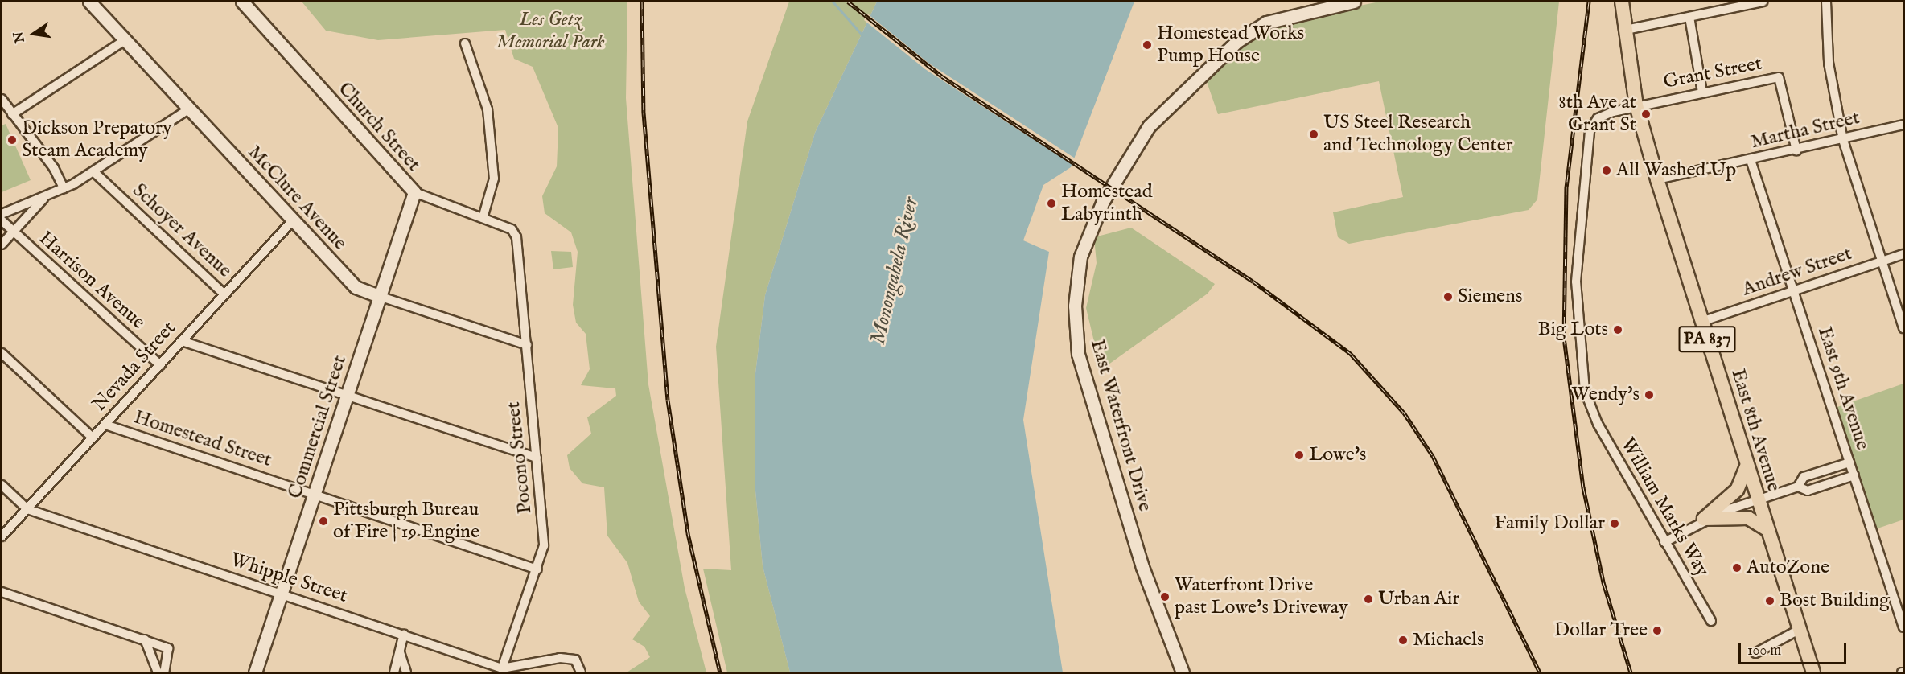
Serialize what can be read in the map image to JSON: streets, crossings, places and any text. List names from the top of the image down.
{
  "streets": {
    "main road": ["PA 837", "East 8th Avenue"],
    "street": [
      "Grant Street",
      "Church Street",
      "Martha Street",
      "McClure Avenue",
      "Schoyer Avenue",
      "Andrew Street",
      "Harrison Avenue",
      "Nevada Street",
      "East 9th Avenue",
      "East Waterfront Drive",
      "Commercial Street",
      "Homestead Street",
      "Pocono Street",
      "William Marks Way",
      "Whipple Street"
    ]
  },
  "crossings": [
    ["Grant Street", "Martha Street"],
    ["Grant Street", "East 8th Avenue"],
    ["Grant Street", "William Marks Way"],
    ["Church Street", "Commercial Street"],
    ["Church Street", "Pocono Street"],
    ["Martha Street", "East 9th Avenue"],
    ["Martha Street", "East 8th Avenue"],
    ["McClure Avenue", "Nevada Street"],
    ["McClure Avenue", "Commercial Street"],
    ["McClure Avenue", "Pocono Street"],
    ["Schoyer Avenue", "Nevada Street"],
    ["Andrew Street", "East 9th Avenue"],
    ["Andrew Street", "East 8th Avenue"],
    ["Harrison Avenue", "Nevada Street"],
    ["Nevada Street", "Homestead Street"],
    ["Nevada Street", "Whipple Street"],
    ["Commercial Street", "Homestead Street"],
    ["Commercial Street", "Whipple Street"],
    ["Homestead Street", "Pocono Street"],
    ["Pocono Street", "Whipple Street"]
  ],
  "water": ["Monongahela River"],
  "parks": ["Les Getz Memorial Park"],
  "places": [
    "Homestead Works Pump House",
    "8th Ave at Grant St",
    "US Steel Research and Technology Center",
    "Dickson Prepatory Steam Academy",
    "All Washed Up",
    "Homestead Labyrinth",
    "Siemens",
    "Big Lots",
    "Wendy's",
    "Lowe's",
    "Pittsburgh Bureau of Fire | 19 Engine",
    "Family Dollar",
    "AutoZone",
    "Waterfront Drive past Lowe's Driveway",
    "Urban Air",
    "Bost Building",
    "Dollar Tree",
    "Michaels"
  ],
  "scale_bar": "100 m",
  "north": "left"
}
